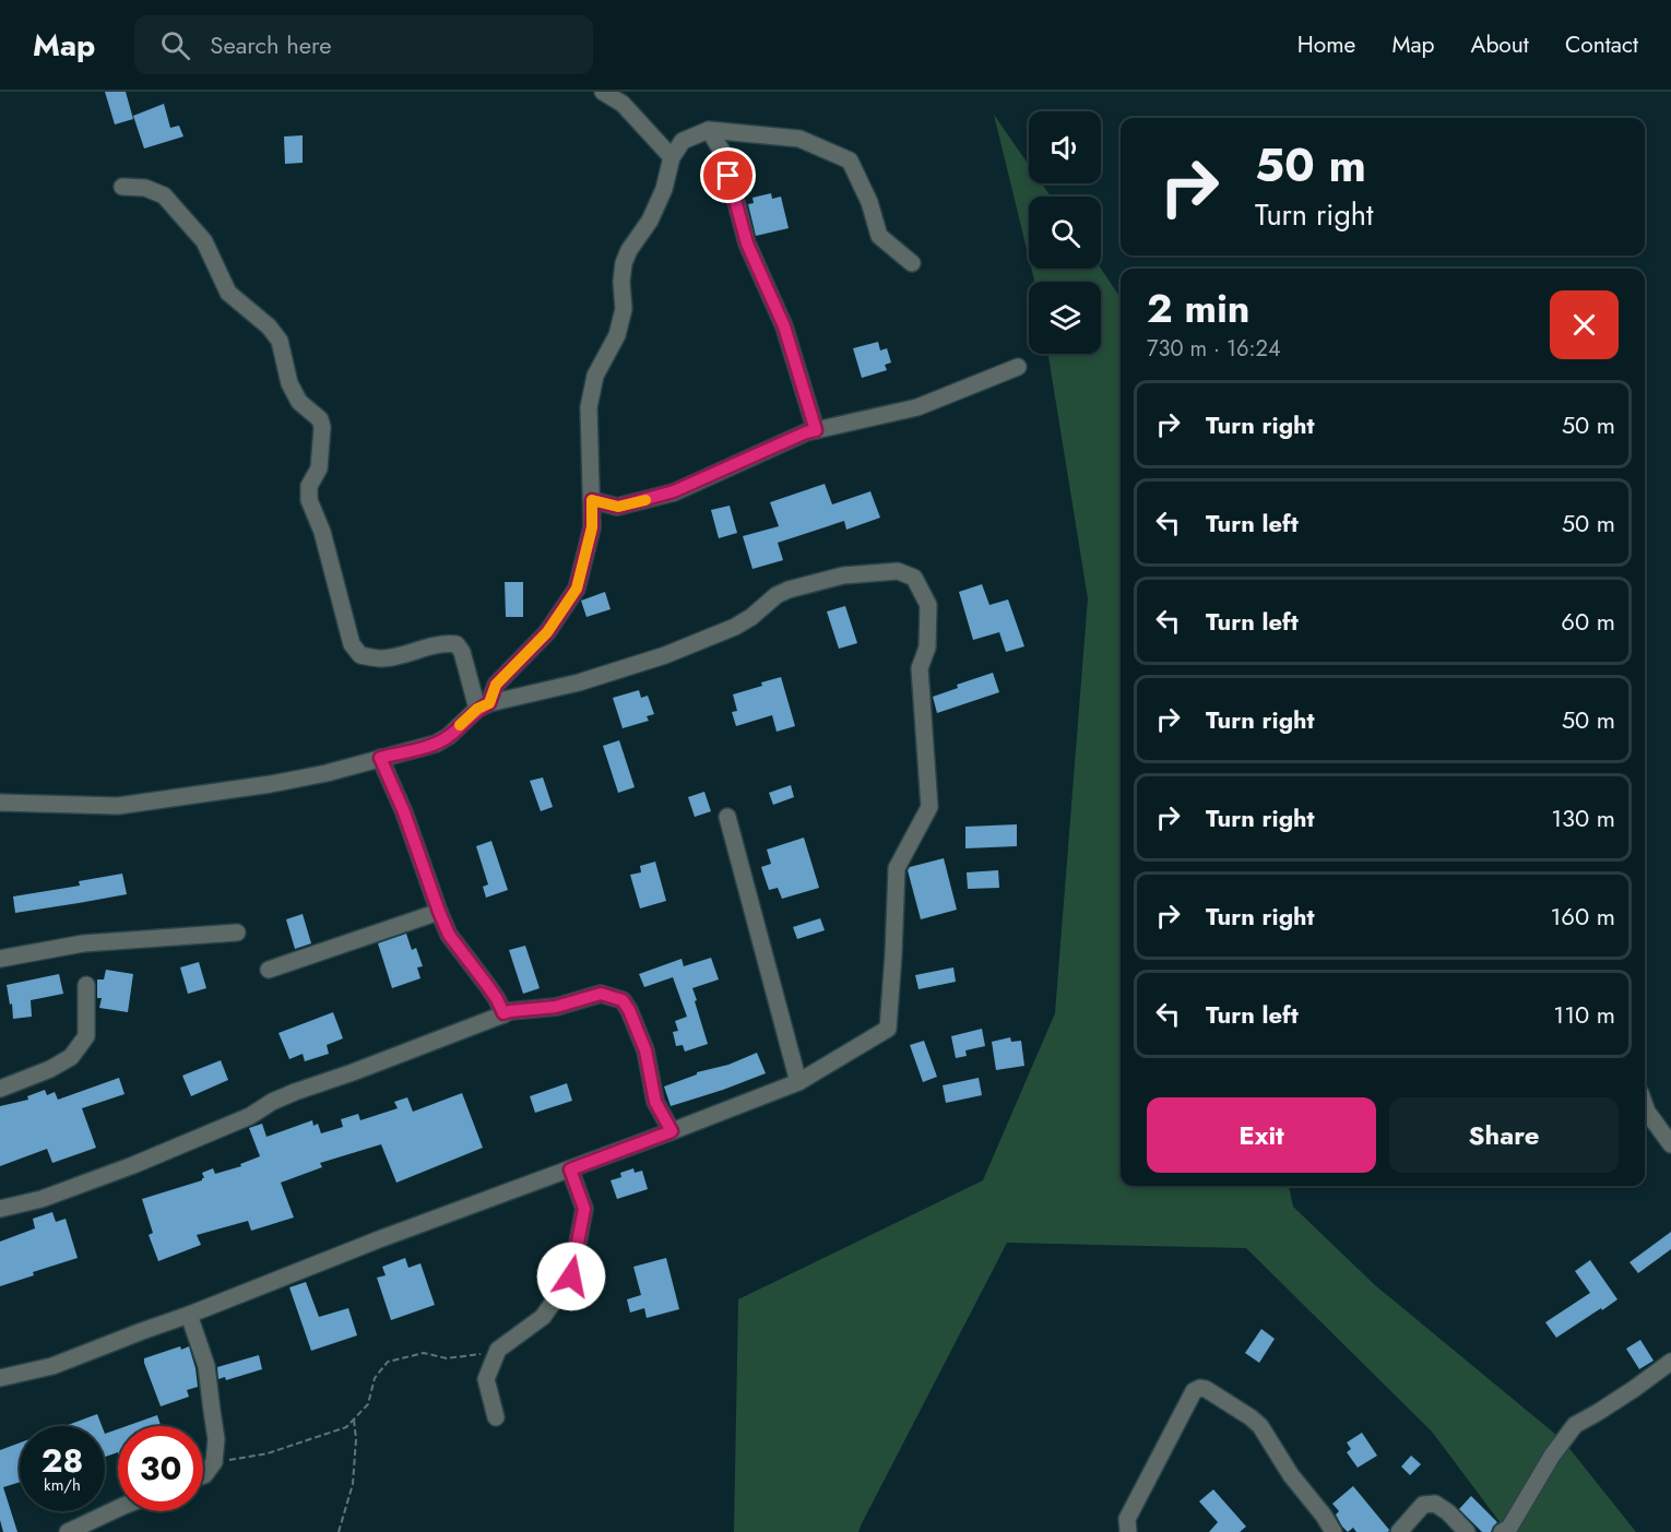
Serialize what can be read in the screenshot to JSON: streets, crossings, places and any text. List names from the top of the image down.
{
  "page": {
    "header": "Map",
    "search": "Search here",
    "nav": [
      "Home",
      "Map",
      "About",
      "Contact"
    ],
    "turn": ["50 m", "Turn right"],
    "heading": ["2 min", "730 m · 16:24"],
    "list": [
      {
        "name": "Turn right",
        "value": "50 m"
      },
      {
        "name": "Turn left",
        "value": "50 m"
      },
      {
        "name": "Turn left",
        "value": "60 m"
      },
      {
        "name": "Turn right",
        "value": "50 m"
      },
      {
        "name": "Turn right",
        "value": "130 m"
      },
      {
        "name": "Turn right",
        "value": "160 m"
      },
      {
        "name": "Turn left",
        "value": "110 m"
      }
    ],
    "buttons": ["Exit", "Share"],
    "speed": "28 km/h",
    "limit": "30"
  }
}
